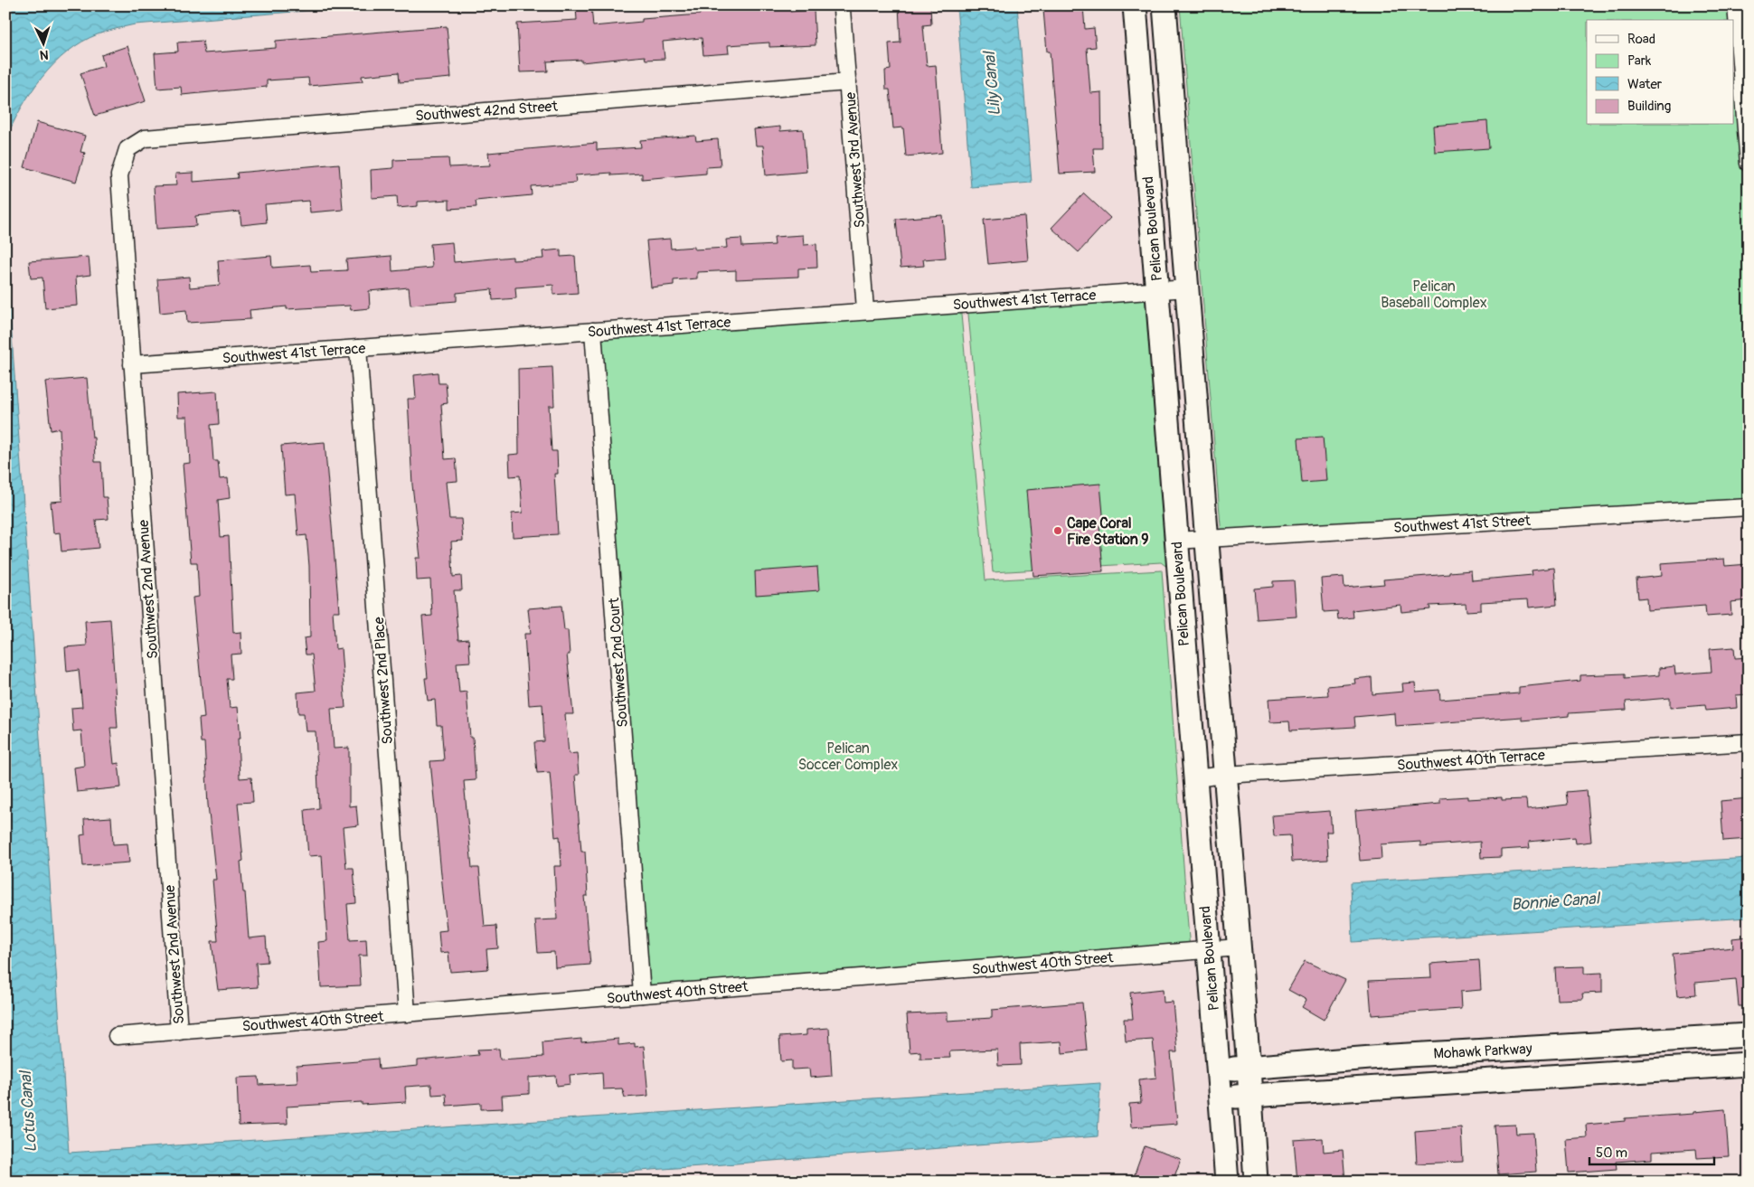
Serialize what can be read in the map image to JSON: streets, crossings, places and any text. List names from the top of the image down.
{
  "streets": {
    "street": [
      "Southwest 42nd Street",
      "Southwest 3rd Avenue",
      "Pelican Boulevard",
      "Southwest 41st Terrace",
      "Southwest 41st Street",
      "Southwest 2nd Avenue",
      "Southwest 2nd Court",
      "Southwest 2nd Place",
      "Southwest 40th Terrace",
      "Southwest 40th Street",
      "Mohawk Parkway"
    ]
  },
  "crossings": [
    ["Southwest 42nd Street", "Southwest 3rd Avenue"],
    ["Southwest 42nd Street", "Southwest 2nd Avenue"],
    ["Southwest 3rd Avenue", "Southwest 41st Terrace"],
    ["Pelican Boulevard", "Southwest 41st Terrace"],
    ["Pelican Boulevard", "Southwest 41st Street"],
    ["Pelican Boulevard", "Southwest 40th Terrace"],
    ["Pelican Boulevard", "Southwest 40th Street"],
    ["Pelican Boulevard", "Mohawk Parkway"],
    ["Southwest 41st Terrace", "Southwest 2nd Avenue"],
    ["Southwest 41st Terrace", "Southwest 2nd Court"],
    ["Southwest 41st Terrace", "Southwest 2nd Place"],
    ["Southwest 2nd Avenue", "Southwest 40th Street"],
    ["Southwest 2nd Court", "Southwest 40th Street"],
    ["Southwest 2nd Place", "Southwest 40th Street"]
  ],
  "water": ["Lily Canal", "Bonnie Canal", "Lotus Canal"],
  "parks": ["Pelican Baseball Complex", "Pelican Soccer Complex"],
  "places": ["Cape Coral Fire Station 9"],
  "legend": [
    "Road",
    "Park",
    "Water",
    "Building"
  ],
  "scale_bar": "50 m",
  "north": "bottom"
}
